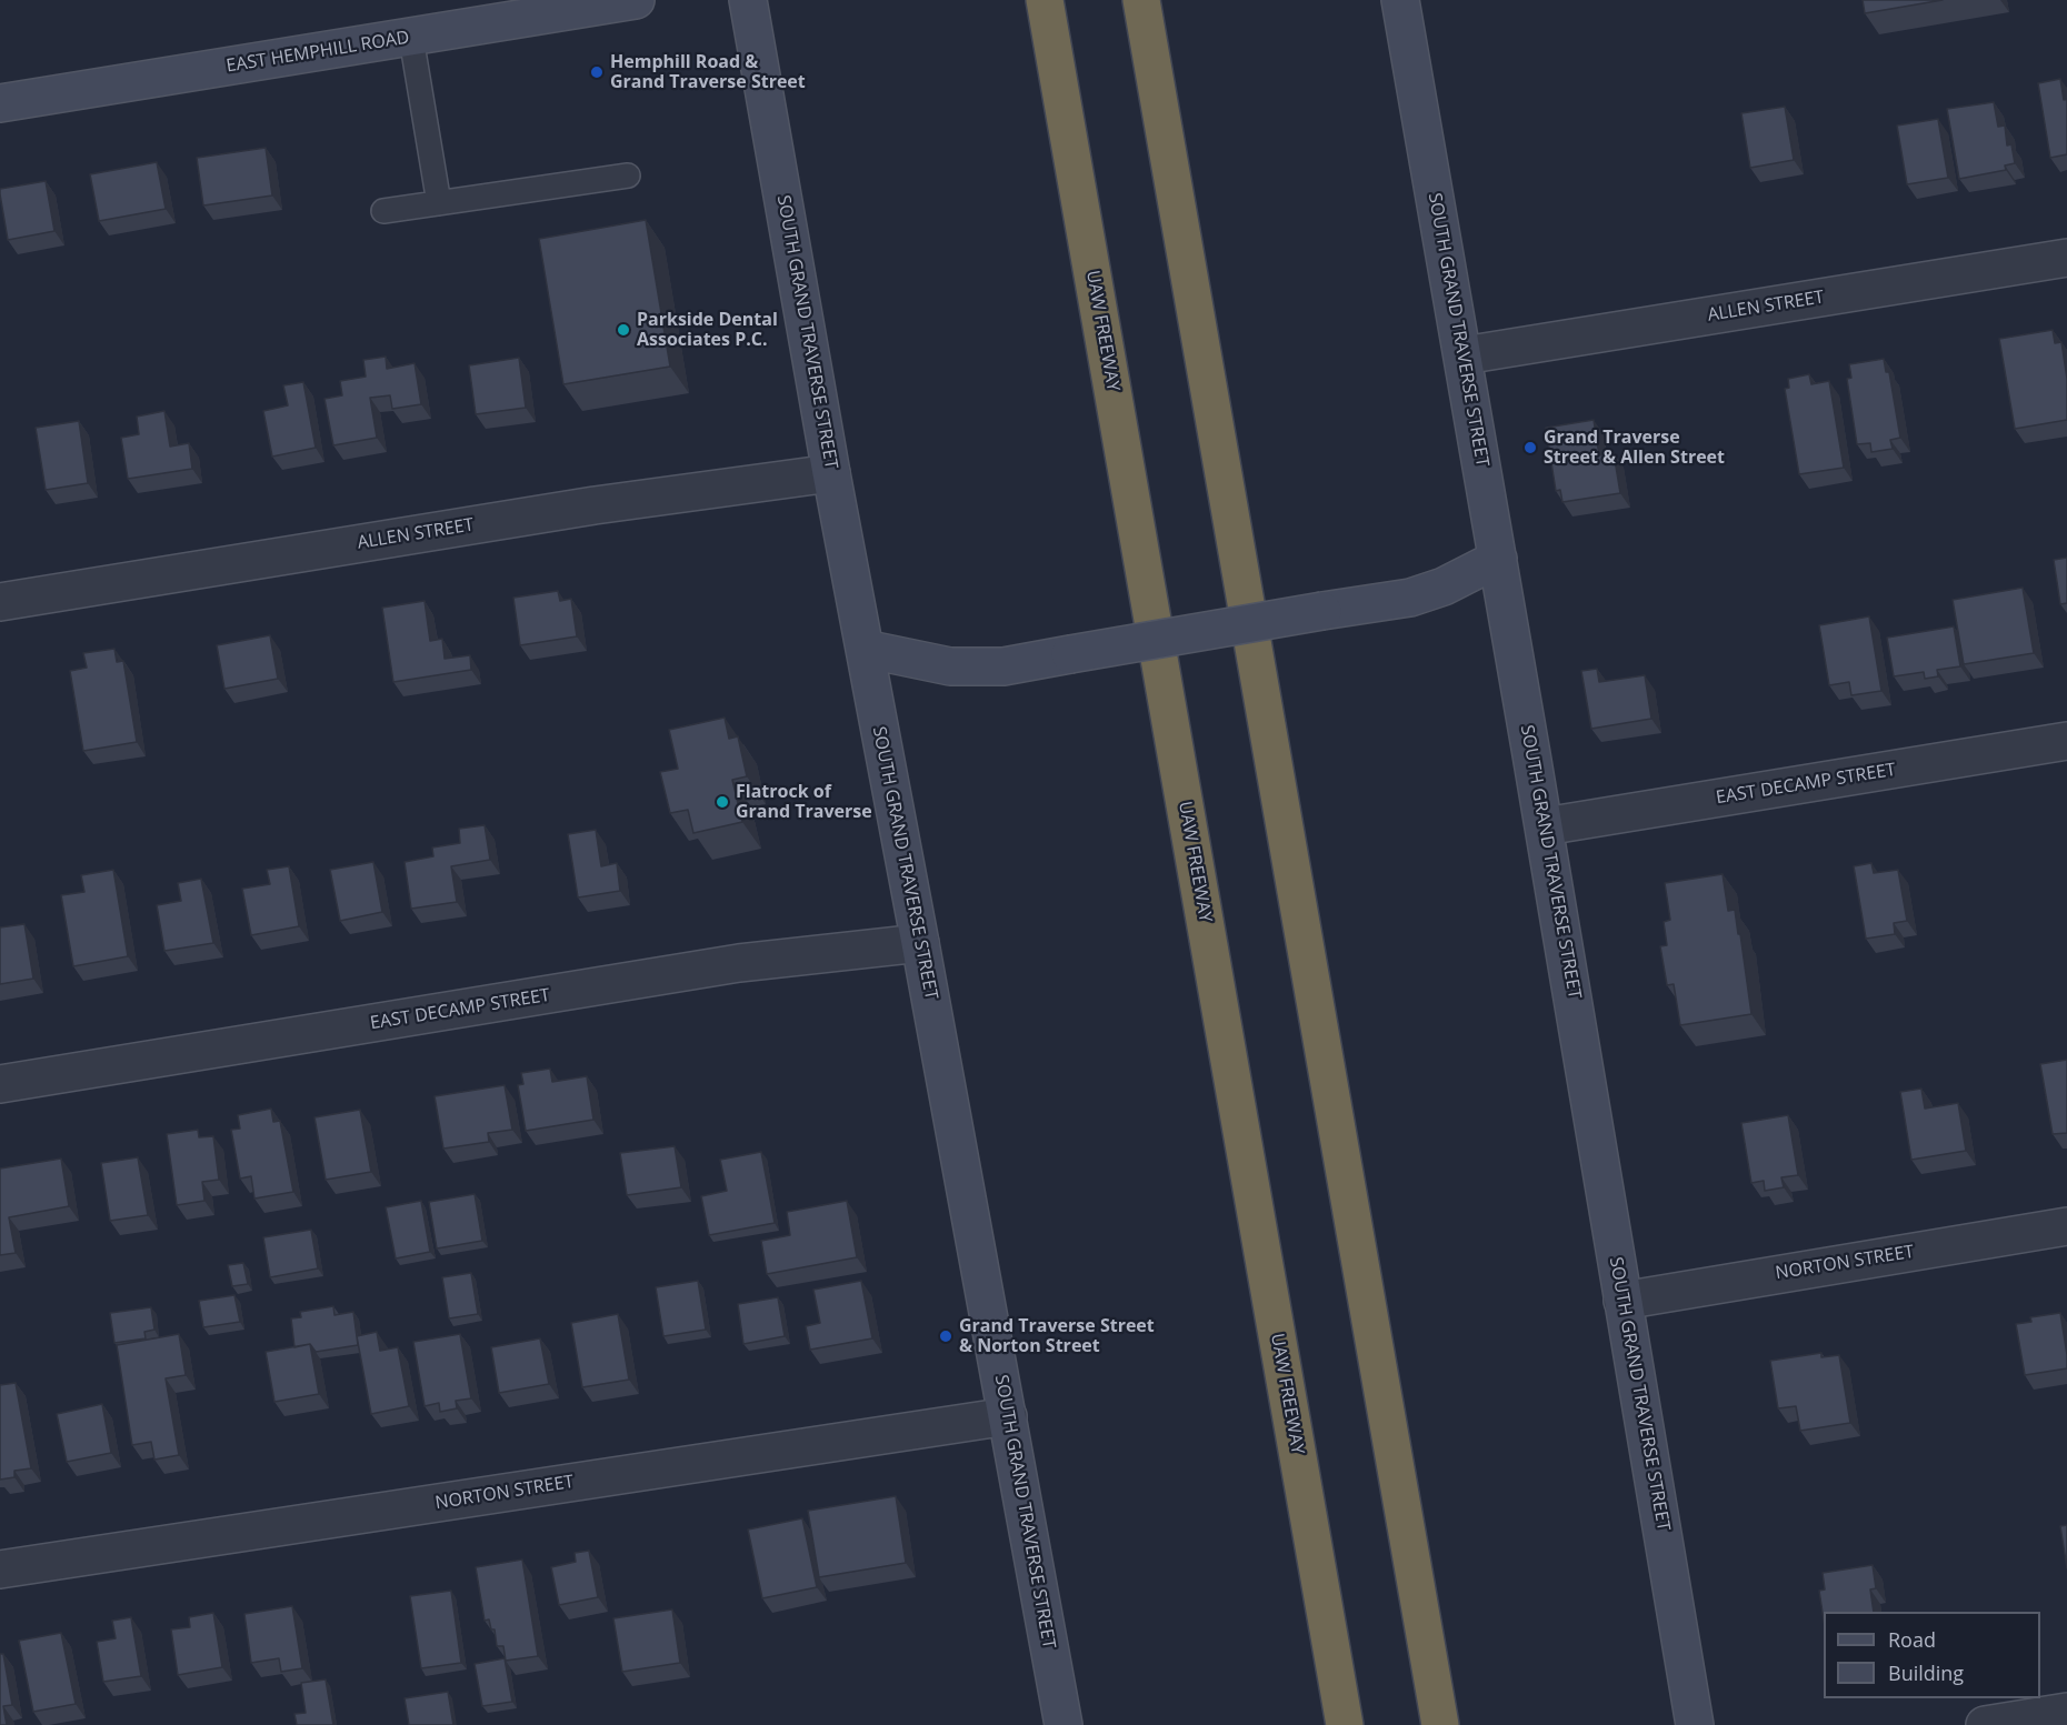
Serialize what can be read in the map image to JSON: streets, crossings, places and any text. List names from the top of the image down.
{
  "streets": {
    "highway": ["UAW FREEWAY"],
    "main road": ["EAST HEMPHILL ROAD", "SOUTH GRAND TRAVERSE STREET"],
    "street": ["ALLEN STREET", "EAST DECAMP STREET", "NORTON STREET"]
  },
  "crossings": [
    ["ALLEN STREET", "SOUTH GRAND TRAVERSE STREET"],
    ["SOUTH GRAND TRAVERSE STREET", "EAST DECAMP STREET"],
    ["SOUTH GRAND TRAVERSE STREET", "NORTON STREET"]
  ],
  "places": [
    "Hemphill Road & Grand Traverse Street",
    "Parkside Dental Associates P.C.",
    "Grand Traverse Street & Allen Street",
    "Flatrock of Grand Traverse",
    "Grand Traverse Street & Norton Street"
  ],
  "legend": ["Road", "Building"]
}
